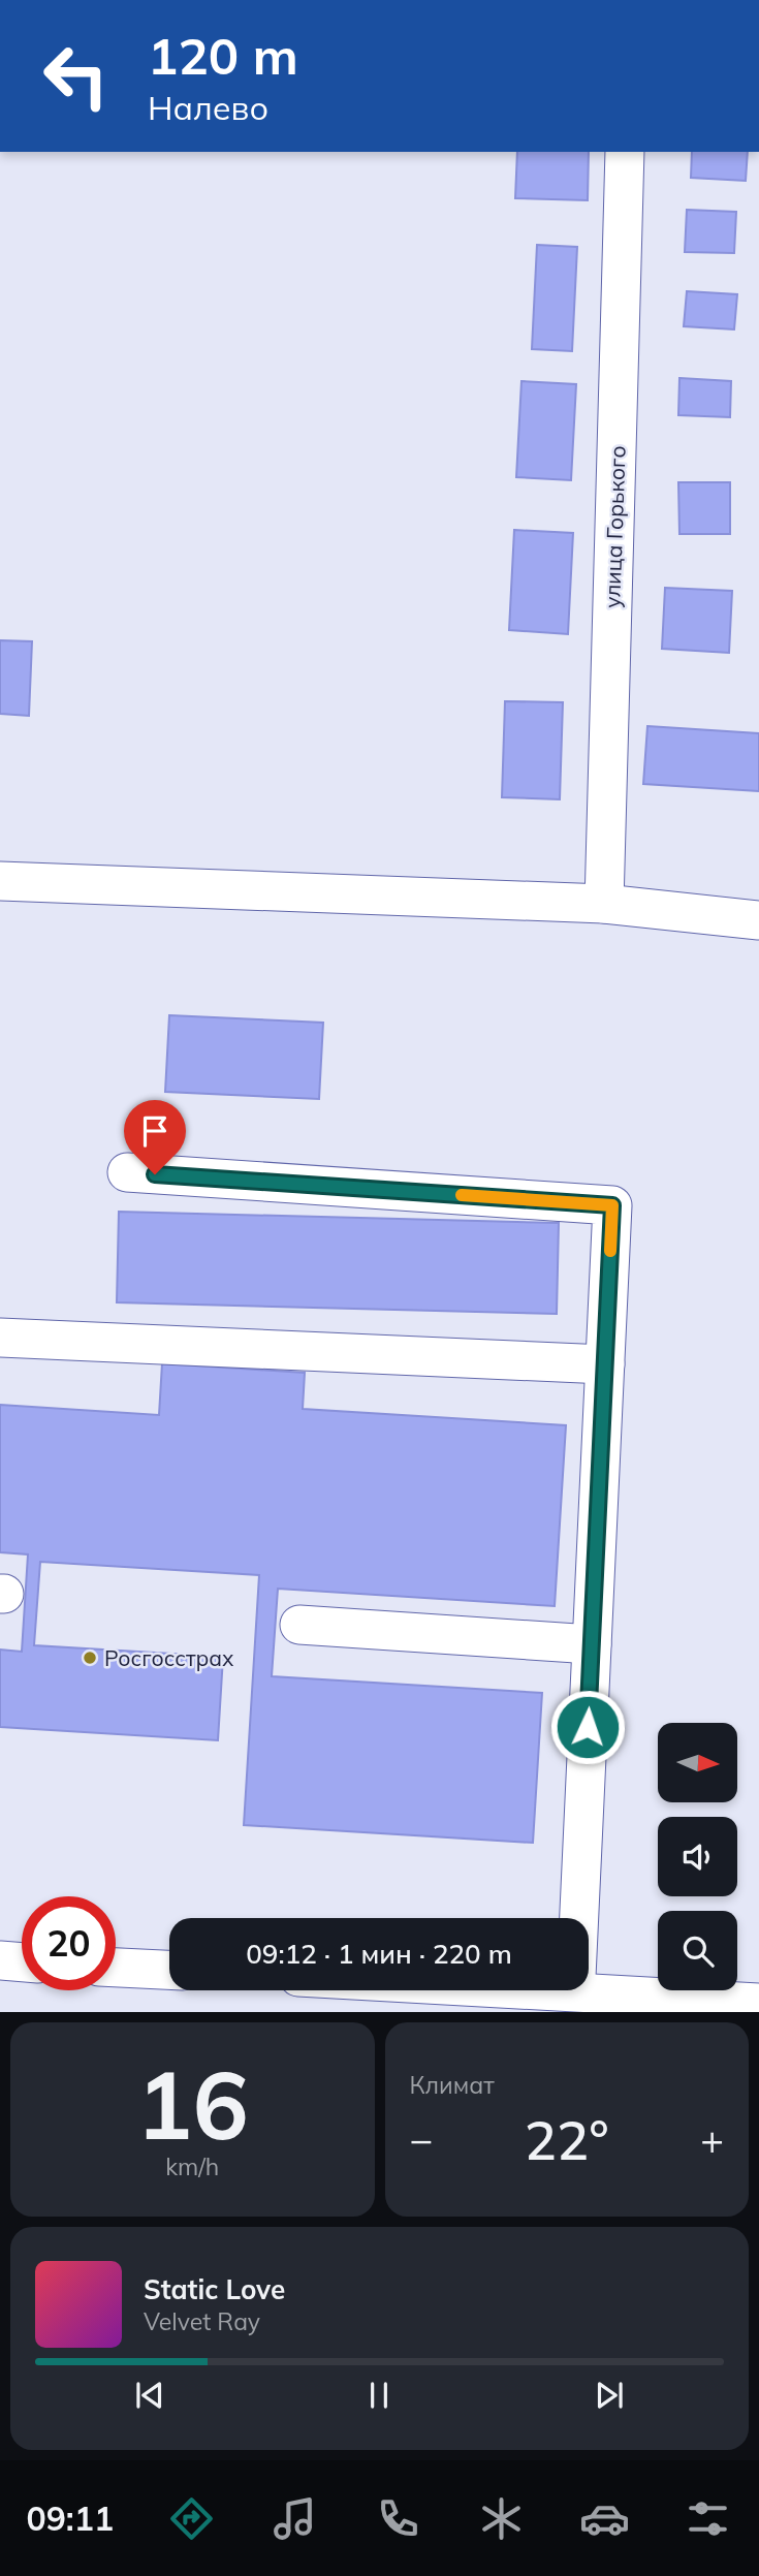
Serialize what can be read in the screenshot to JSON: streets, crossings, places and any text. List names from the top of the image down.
{
  "streets": {
    "street": ["улица Горького"]
  },
  "places": ["Росгосстрах"],
  "north": "right",
  "page": {
    "turn": ["120 m", "Налево"],
    "limit": "20",
    "trip": "09:12 · 1 мин · 220 m",
    "tile": [
      ["16", "km/h"],
      "Климат"
    ],
    "heat": ["−", "22°", "+"],
    "song": ["Static Love", "Velvet Ray"],
    "tabs": "09:11"
  }
}
